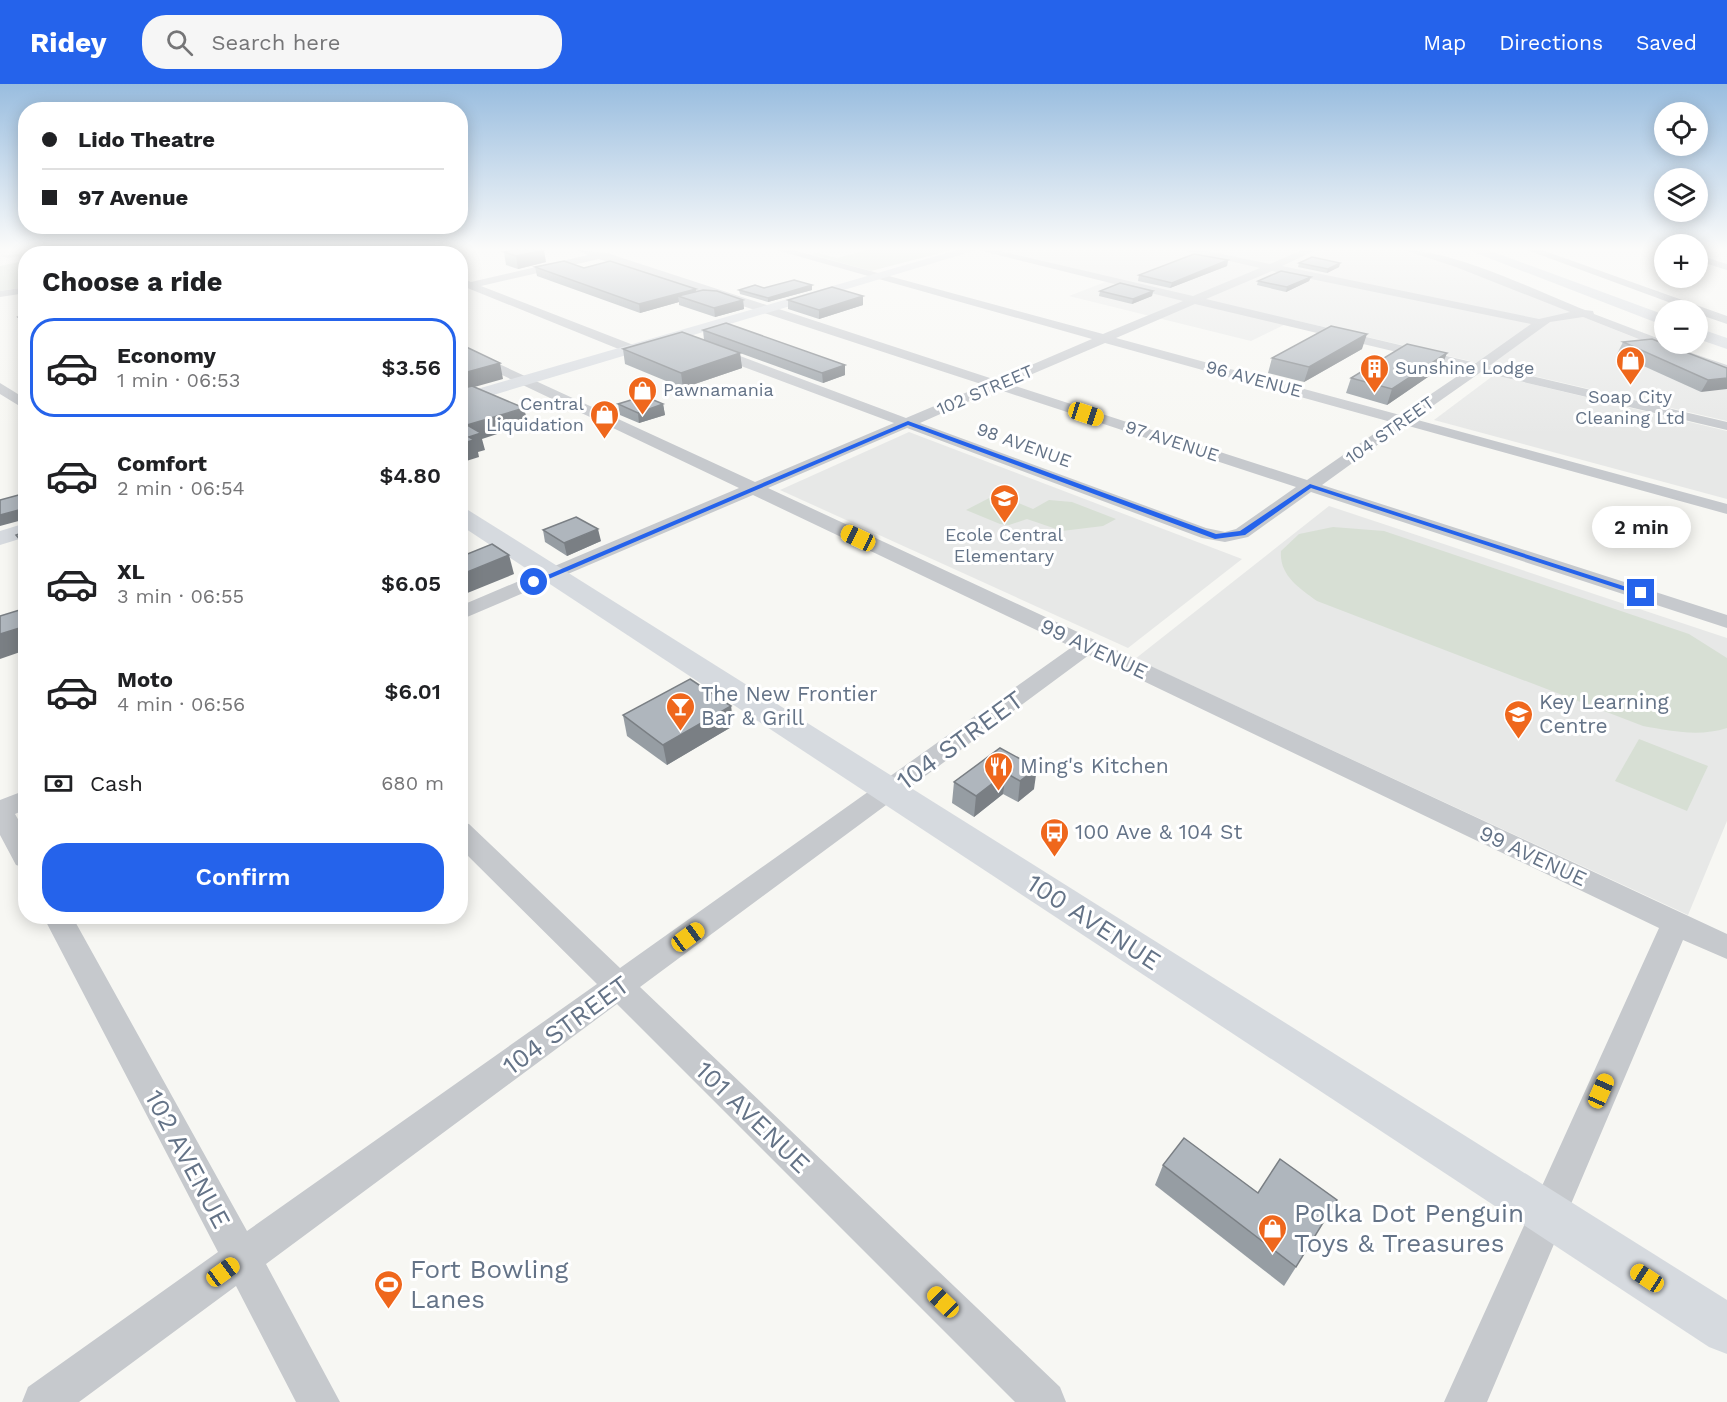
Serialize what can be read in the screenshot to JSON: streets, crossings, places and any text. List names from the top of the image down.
{
  "streets": {
    "main road": ["100 AVENUE"],
    "street": [
      "96 AVENUE",
      "102 STREET",
      "104 STREET",
      "97 AVENUE",
      "98 AVENUE",
      "99 AVENUE",
      "101 AVENUE",
      "102 AVENUE"
    ]
  },
  "crossings": [
    ["96 AVENUE", "102 STREET"],
    ["96 AVENUE", "104 STREET"],
    ["102 STREET", "97 AVENUE"],
    ["102 STREET", "98 AVENUE"],
    ["102 STREET", "99 AVENUE"],
    ["102 STREET", "100 AVENUE"],
    ["104 STREET", "97 AVENUE"],
    ["104 STREET", "98 AVENUE"],
    ["104 STREET", "99 AVENUE"],
    ["104 STREET", "100 AVENUE"],
    ["104 STREET", "101 AVENUE"],
    ["104 STREET", "102 AVENUE"]
  ],
  "places": {
    "shop": [
      "Soap City Cleaning Ltd",
      "Pawnamania",
      "Central Liquidation",
      "Polka Dot Penguin Toys & Treasures"
    ],
    "building": ["Sunshine Lodge"],
    "school or university": ["Ecole Central Elementary", "Key Learning Centre"],
    "bar": ["The New Frontier Bar & Grill"],
    "restaurant": ["Ming's Kitchen"],
    "bus stop": ["100 Ave & 104 St"],
    "sports": ["Fort Bowling Lanes"]
  },
  "page": {
    "header": "Ridey",
    "search": "Search here",
    "nav": ["Map", "Directions", "Saved"],
    "map_buttons": ["+", "−"],
    "banner": ["Lido Theatre", "97 Avenue"],
    "heading": "Choose a ride",
    "list": [
      {
        "name": "Economy",
        "note": "1 min · 06:53",
        "value": "$3.56"
      },
      {
        "name": "Comfort",
        "note": "2 min · 06:54",
        "value": "$4.80"
      },
      {
        "name": "XL",
        "note": "3 min · 06:55",
        "value": "$6.05"
      },
      {
        "name": "Moto",
        "note": "4 min · 06:56",
        "value": "$6.01"
      }
    ],
    "bubble": "2 min",
    "pay": ["Cash", "680 m"],
    "buttons": "Confirm"
  }
}
